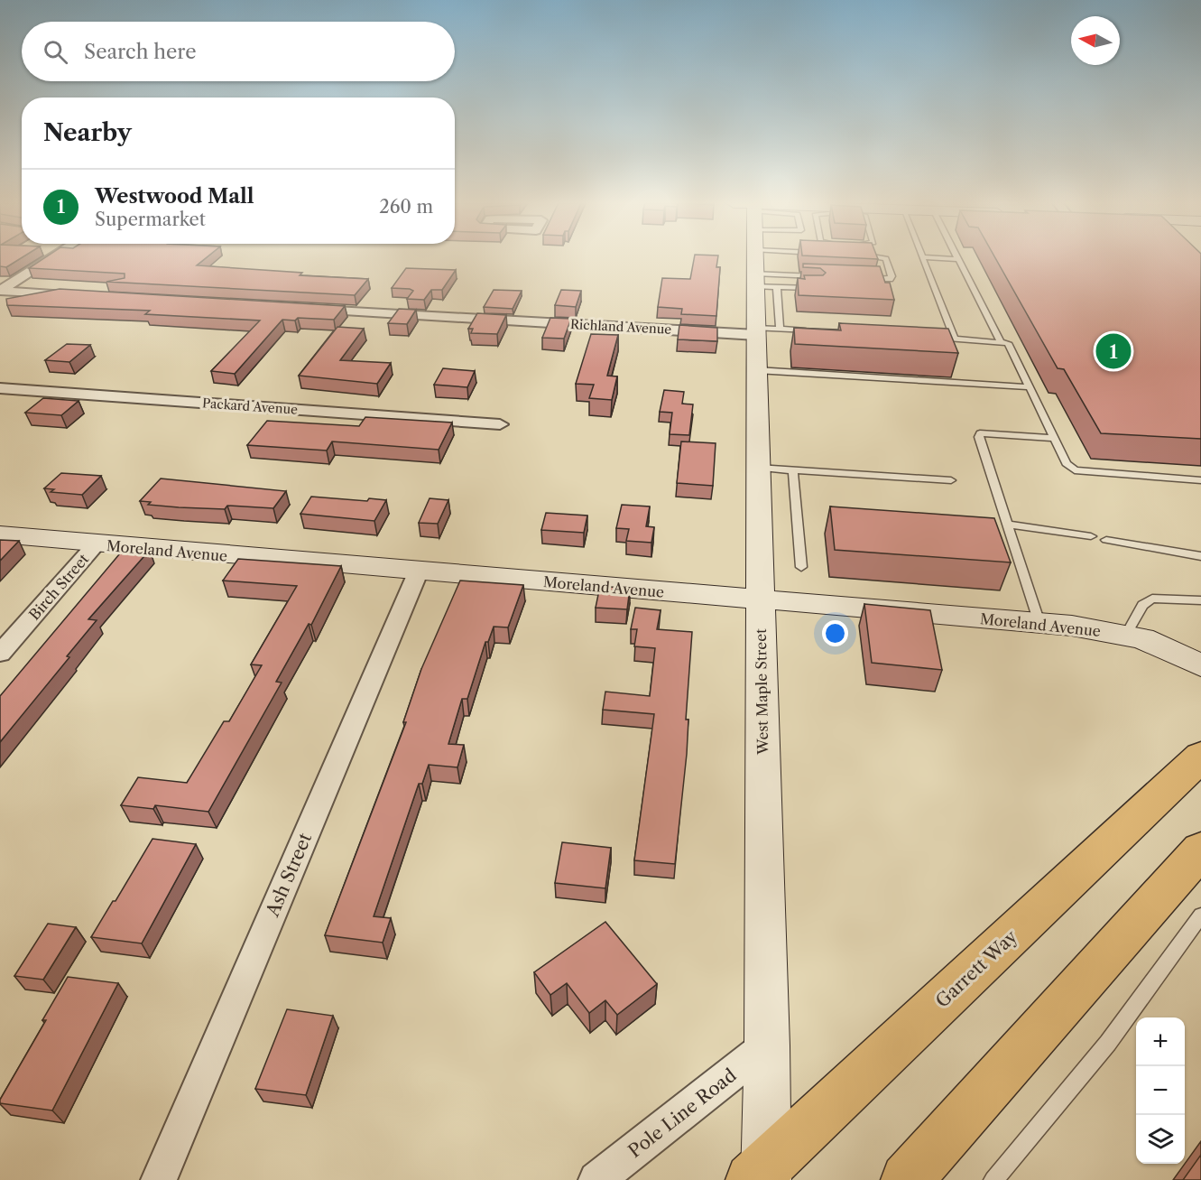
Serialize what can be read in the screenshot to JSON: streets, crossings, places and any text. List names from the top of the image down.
{
  "streets": {
    "main road": ["Garrett Way"],
    "street": [
      "Richland Avenue",
      "Packard Avenue",
      "Moreland Avenue",
      "Birch Street",
      "West Maple Street",
      "Ash Street",
      "Pole Line Road"
    ]
  },
  "crossings": [
    ["Richland Avenue", "West Maple Street"],
    ["Moreland Avenue", "Birch Street"],
    ["Moreland Avenue", "West Maple Street"],
    ["Moreland Avenue", "Ash Street"],
    ["West Maple Street", "Garrett Way"],
    ["West Maple Street", "Pole Line Road"]
  ],
  "north": "left",
  "page": {
    "search": "Search here",
    "heading": "Nearby",
    "list": [
      {
        "mark": "1",
        "name": "Westwood Mall",
        "note": "Supermarket",
        "value": "260 m"
      }
    ],
    "pins": "1",
    "map_buttons": ["+", "−"]
  }
}
